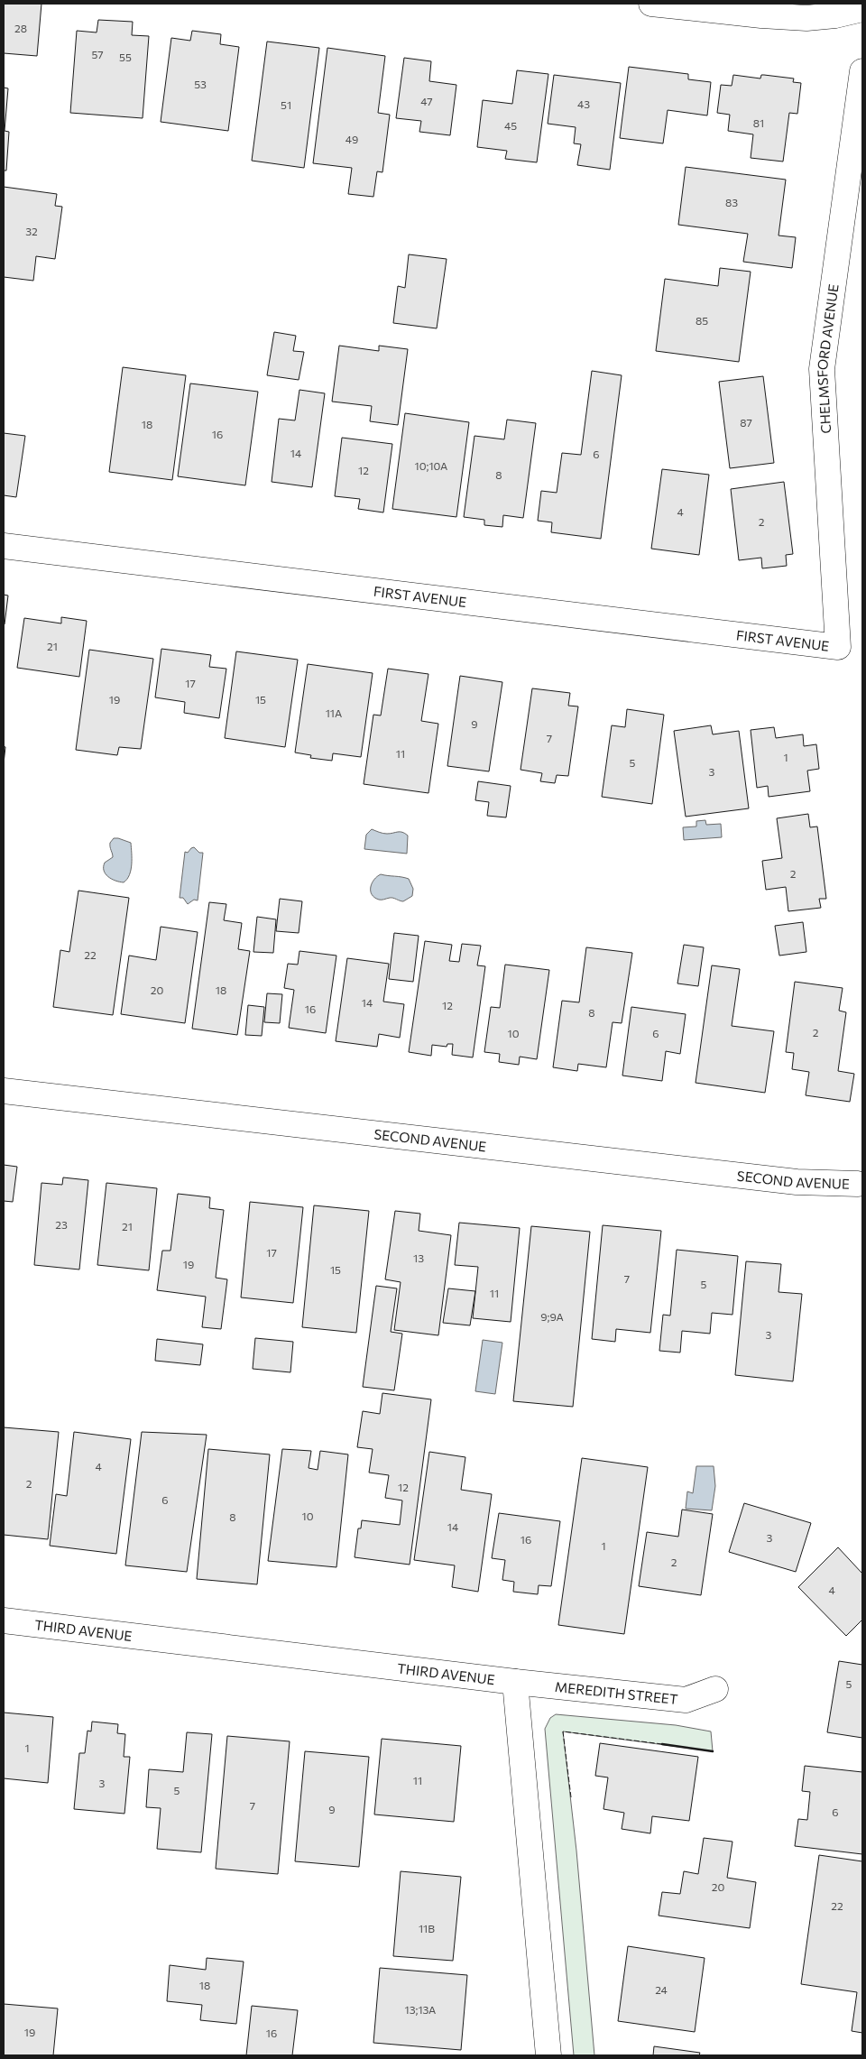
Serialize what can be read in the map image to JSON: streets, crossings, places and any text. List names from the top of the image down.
{
  "streets": {
    "street": [
      "CHELMSFORD AVENUE",
      "FIRST AVENUE",
      "SECOND AVENUE",
      "THIRD AVENUE",
      "MEREDITH STREET"
    ]
  },
  "crossings": [
    ["CHELMSFORD AVENUE", "FIRST AVENUE"],
    ["THIRD AVENUE", "MEREDITH STREET"]
  ],
  "house_numbers": [
    "28",
    "57",
    "55",
    "53",
    "47",
    "43",
    "51",
    "81",
    "45",
    "49",
    "83",
    "32",
    "85",
    "87",
    "18",
    "16",
    "14",
    "6",
    "10;10A",
    "12",
    "8",
    "4",
    "2",
    "21",
    "17",
    "19",
    "15",
    "11A",
    "9",
    "7",
    "11",
    "1",
    "5",
    "3",
    "2",
    "22",
    "20",
    "18",
    "14",
    "12",
    "16",
    "8",
    "2",
    "10",
    "6",
    "23",
    "21",
    "17",
    "13",
    "19",
    "15",
    "7",
    "5",
    "11",
    "9;9A",
    "3",
    "4",
    "2",
    "12",
    "6",
    "10",
    "8",
    "14",
    "3",
    "16",
    "1",
    "2",
    "4",
    "5",
    "1",
    "11",
    "3",
    "5",
    "7",
    "9",
    "6",
    "20",
    "22",
    "11B",
    "18",
    "24",
    "13;13A",
    "19",
    "16"
  ]
}
